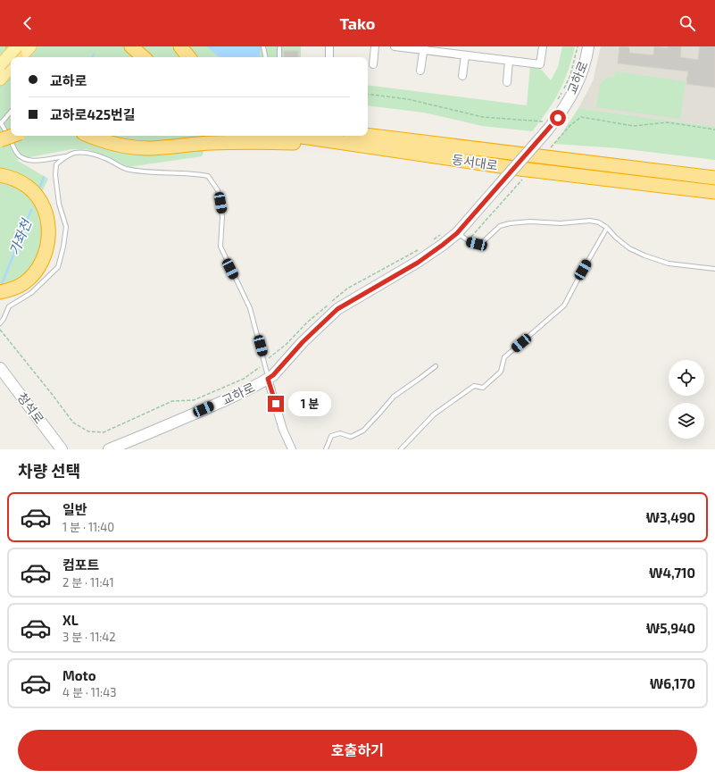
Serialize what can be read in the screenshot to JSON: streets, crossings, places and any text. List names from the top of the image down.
{
  "streets": {
    "highway": ["동서대로"],
    "street": ["교하로", "청석로"]
  },
  "water": ["가좌천"],
  "page": {
    "header": "Tako",
    "banner": ["교하로", "교하로425번길"],
    "bubble": "1 분",
    "heading": "차량 선택",
    "list": [
      {
        "name": "일반",
        "note": "1 분 · 11:40",
        "value": "₩3,490"
      },
      {
        "name": "컴포트",
        "note": "2 분 · 11:41",
        "value": "₩4,710"
      },
      {
        "name": "XL",
        "note": "3 분 · 11:42",
        "value": "₩5,940"
      },
      {
        "name": "Moto",
        "note": "4 분 · 11:43",
        "value": "₩6,170"
      }
    ],
    "buttons": "호출하기"
  }
}
